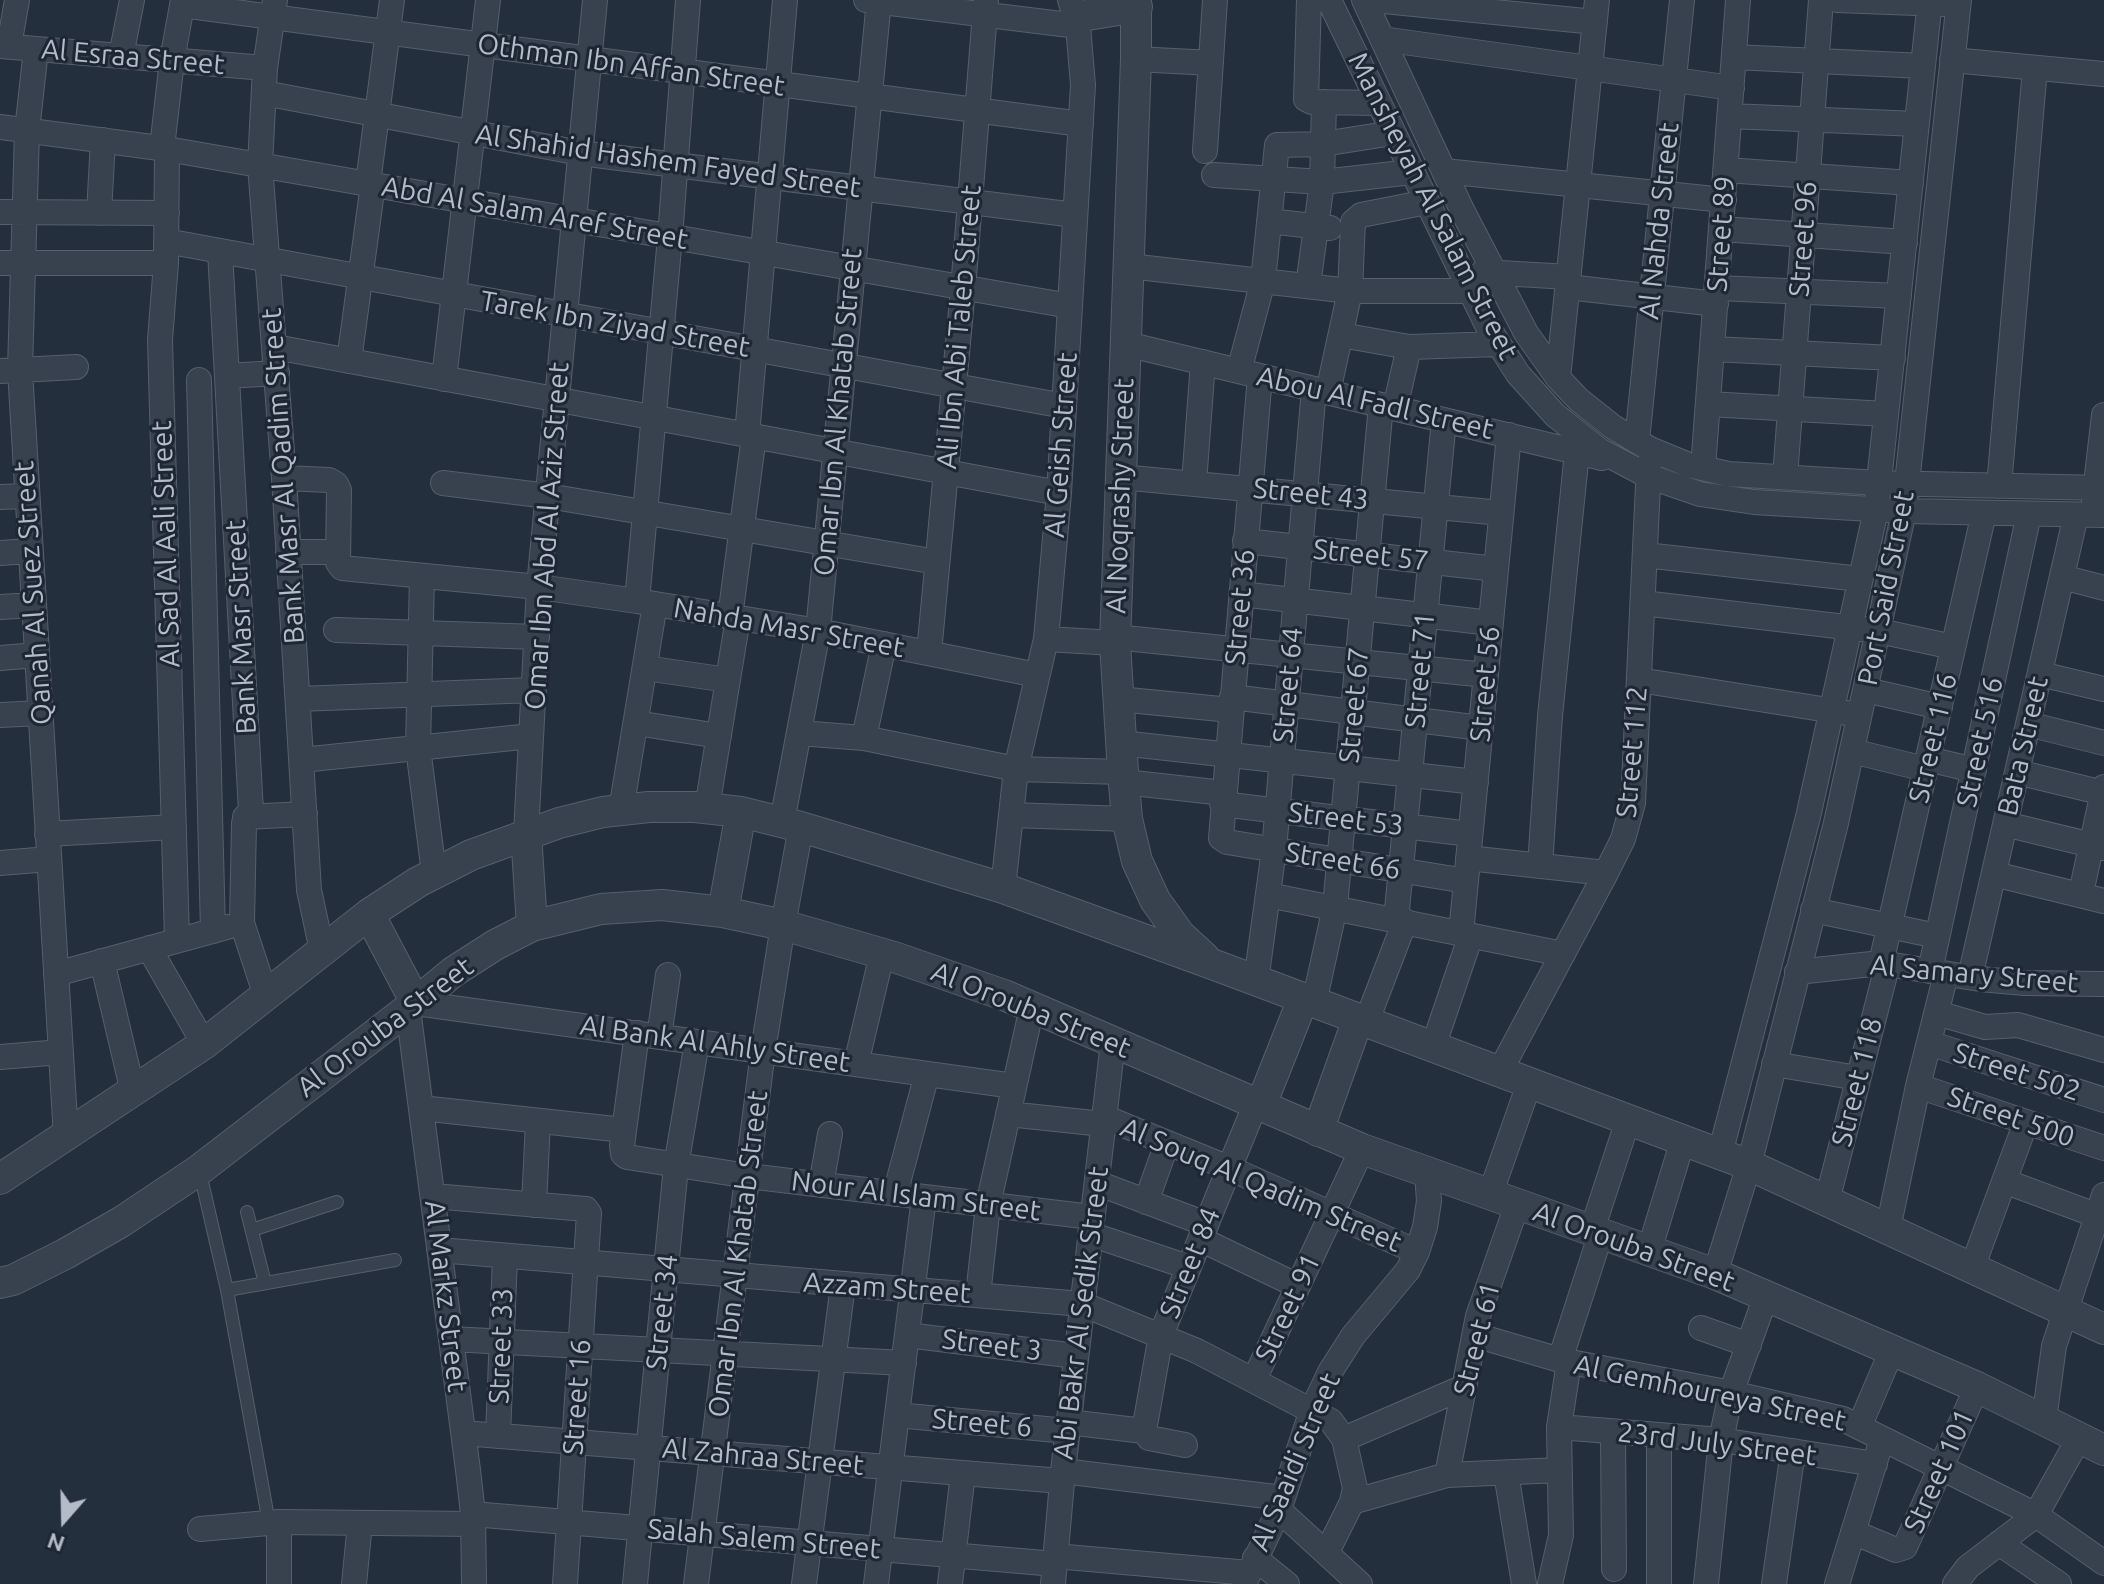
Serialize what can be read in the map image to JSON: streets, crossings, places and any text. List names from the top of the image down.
{
  "streets": {
    "street": [
      "Al Esraa Street",
      "Othman Ibn Affan Street",
      "Al Shahid Hashem Fayed Street",
      "Mansheyah Al Salam Street",
      "Abd Al Salam Aref Street",
      "Al Nahda Street",
      "Street 89",
      "Street 96",
      "Tarek Ibn Ziyad Street",
      "Ali Ibn Abi Taleb Street",
      "Abou Al Fadl Street",
      "Omar Ibn Al Khatab Street",
      "Al Geish Street",
      "Bank Masr Al Qadim Street",
      "Street 43",
      "Al Noqrashy Street",
      "Omar Ibn Abd Al Aziz Street",
      "Al Sad Al Aali Street",
      "Street 57",
      "Port Said Street",
      "Qanah Al Suez Street",
      "Street 36",
      "Bank Masr Street",
      "Nahda Masr Street",
      "Street 71",
      "Street 56",
      "Street 64",
      "Street 67",
      "Street 116",
      "Street 516",
      "Bata Street",
      "Street 112",
      "Street 53",
      "Street 66",
      "Al Samary Street",
      "Al Orouba Street",
      "Al Bank Al Ahly Street",
      "Street 502",
      "Street 118",
      "Street 500",
      "Al Souq Al Qadim Street",
      "Nour Al Islam Street",
      "Street 84",
      "Azzam Street",
      "Al Markz Street",
      "Street 91",
      "Street 34",
      "Abi Bakr Al Sedik Street",
      "Street 61",
      "Street 3",
      "Street 33",
      "Al Gemhoureya Street",
      "Street 16",
      "Street 6",
      "23rd July Street",
      "Al Zahraa Street",
      "Al Saaidi Street",
      "Street 101",
      "Salah Salem Street"
    ]
  },
  "crossings": [
    ["Al Esraa Street", "Bank Masr Al Qadim Street"],
    ["Al Esraa Street", "Al Sad Al Aali Street"],
    ["Al Esraa Street", "Qanah Al Suez Street"],
    ["Othman Ibn Affan Street", "Ali Ibn Abi Taleb Street"],
    ["Othman Ibn Affan Street", "Omar Ibn Al Khatab Street"],
    ["Othman Ibn Affan Street", "Al Geish Street"],
    ["Othman Ibn Affan Street", "Bank Masr Al Qadim Street"],
    ["Othman Ibn Affan Street", "Omar Ibn Abd Al Aziz Street"],
    ["Othman Ibn Affan Street", "Al Sad Al Aali Street"],
    ["Al Shahid Hashem Fayed Street", "Ali Ibn Abi Taleb Street"],
    ["Al Shahid Hashem Fayed Street", "Omar Ibn Al Khatab Street"],
    ["Al Shahid Hashem Fayed Street", "Al Geish Street"],
    ["Al Shahid Hashem Fayed Street", "Bank Masr Al Qadim Street"],
    ["Al Shahid Hashem Fayed Street", "Omar Ibn Abd Al Aziz Street"],
    ["Mansheyah Al Salam Street", "Al Nahda Street"],
    ["Mansheyah Al Salam Street", "Street 89"],
    ["Mansheyah Al Salam Street", "Street 96"],
    ["Mansheyah Al Salam Street", "Abou Al Fadl Street"],
    ["Mansheyah Al Salam Street", "Port Said Street"],
    ["Mansheyah Al Salam Street", "Street 116"],
    ["Mansheyah Al Salam Street", "Street 516"],
    ["Mansheyah Al Salam Street", "Bata Street"],
    ["Mansheyah Al Salam Street", "Street 112"],
    ["Abd Al Salam Aref Street", "Ali Ibn Abi Taleb Street"],
    ["Abd Al Salam Aref Street", "Omar Ibn Al Khatab Street"],
    ["Abd Al Salam Aref Street", "Al Geish Street"],
    ["Abd Al Salam Aref Street", "Bank Masr Al Qadim Street"],
    ["Abd Al Salam Aref Street", "Omar Ibn Abd Al Aziz Street"],
    ["Abd Al Salam Aref Street", "Al Sad Al Aali Street"],
    ["Abd Al Salam Aref Street", "Qanah Al Suez Street"],
    ["Al Nahda Street", "Street 112"],
    ["Tarek Ibn Ziyad Street", "Ali Ibn Abi Taleb Street"],
    ["Tarek Ibn Ziyad Street", "Omar Ibn Al Khatab Street"],
    ["Tarek Ibn Ziyad Street", "Al Geish Street"],
    ["Tarek Ibn Ziyad Street", "Bank Masr Al Qadim Street"],
    ["Tarek Ibn Ziyad Street", "Omar Ibn Abd Al Aziz Street"],
    ["Tarek Ibn Ziyad Street", "Al Sad Al Aali Street"],
    ["Tarek Ibn Ziyad Street", "Qanah Al Suez Street"],
    ["Tarek Ibn Ziyad Street", "Bank Masr Street"],
    ["Ali Ibn Abi Taleb Street", "Nahda Masr Street"],
    ["Abou Al Fadl Street", "Al Noqrashy Street"],
    ["Abou Al Fadl Street", "Street 36"],
    ["Abou Al Fadl Street", "Street 71"],
    ["Abou Al Fadl Street", "Street 56"],
    ["Abou Al Fadl Street", "Street 64"],
    ["Abou Al Fadl Street", "Street 67"],
    ["Omar Ibn Al Khatab Street", "Nahda Masr Street"],
    ["Omar Ibn Al Khatab Street", "Al Orouba Street"],
    ["Omar Ibn Al Khatab Street", "Al Bank Al Ahly Street"],
    ["Omar Ibn Al Khatab Street", "Nour Al Islam Street"],
    ["Omar Ibn Al Khatab Street", "Azzam Street"],
    ["Omar Ibn Al Khatab Street", "Al Zahraa Street"],
    ["Omar Ibn Al Khatab Street", "Salah Salem Street"],
    ["Al Geish Street", "Nahda Masr Street"],
    ["Street 43", "Al Noqrashy Street"],
    ["Street 43", "Street 36"],
    ["Street 43", "Street 71"],
    ["Street 43", "Street 56"],
    ["Street 43", "Street 64"],
    ["Street 43", "Street 67"],
    ["Al Noqrashy Street", "Street 53"],
    ["Omar Ibn Abd Al Aziz Street", "Nahda Masr Street"],
    ["Street 57", "Street 36"],
    ["Street 57", "Street 71"],
    ["Street 57", "Street 56"],
    ["Street 57", "Street 64"],
    ["Street 57", "Street 67"],
    ["Port Said Street", "Al Samary Street"],
    ["Port Said Street", "Al Orouba Street"],
    ["Street 36", "Street 53"],
    ["Street 36", "Street 66"],
    ["Street 71", "Street 53"],
    ["Street 71", "Street 66"],
    ["Street 56", "Street 53"],
    ["Street 56", "Street 66"],
    ["Street 64", "Street 53"],
    ["Street 64", "Street 66"],
    ["Street 67", "Street 53"],
    ["Street 67", "Street 66"],
    ["Street 116", "Al Samary Street"],
    ["Street 116", "Street 118"],
    ["Street 516", "Bata Street"],
    ["Street 516", "Al Samary Street"],
    ["Bata Street", "Al Samary Street"],
    ["Street 53", "Street 66"],
    ["Al Samary Street", "Street 118"],
    ["Al Orouba Street", "Al Bank Al Ahly Street"],
    ["Al Orouba Street", "Street 84"],
    ["Al Orouba Street", "Al Markz Street"],
    ["Al Orouba Street", "Street 91"],
    ["Al Orouba Street", "Abi Bakr Al Sedik Street"],
    ["Al Orouba Street", "Street 61"],
    ["Al Orouba Street", "Al Saaidi Street"],
    ["Al Orouba Street", "Street 101"],
    ["Al Bank Al Ahly Street", "Al Markz Street"],
    ["Al Bank Al Ahly Street", "Street 34"],
    ["Al Souq Al Qadim Street", "Street 84"],
    ["Al Souq Al Qadim Street", "Street 91"],
    ["Al Souq Al Qadim Street", "Abi Bakr Al Sedik Street"],
    ["Al Souq Al Qadim Street", "Al Saaidi Street"],
    ["Nour Al Islam Street", "Street 84"],
    ["Nour Al Islam Street", "Street 34"],
    ["Nour Al Islam Street", "Abi Bakr Al Sedik Street"],
    ["Street 84", "Azzam Street"],
    ["Street 84", "Street 6"],
    ["Azzam Street", "Al Markz Street"],
    ["Azzam Street", "Street 91"],
    ["Azzam Street", "Street 34"],
    ["Azzam Street", "Abi Bakr Al Sedik Street"],
    ["Azzam Street", "Street 33"],
    ["Azzam Street", "Street 16"],
    ["Azzam Street", "Al Saaidi Street"],
    ["Al Markz Street", "Al Zahraa Street"],
    ["Al Markz Street", "Salah Salem Street"],
    ["Street 34", "Al Zahraa Street"],
    ["Street 34", "Salah Salem Street"],
    ["Abi Bakr Al Sedik Street", "Street 3"],
    ["Abi Bakr Al Sedik Street", "Street 6"],
    ["Abi Bakr Al Sedik Street", "Al Zahraa Street"],
    ["Abi Bakr Al Sedik Street", "Salah Salem Street"],
    ["Street 61", "Al Gemhoureya Street"],
    ["Street 33", "Al Zahraa Street"],
    ["Al Gemhoureya Street", "Street 101"],
    ["Street 16", "Al Zahraa Street"],
    ["Street 16", "Salah Salem Street"],
    ["Al Zahraa Street", "Al Saaidi Street"],
    ["Al Saaidi Street", "Salah Salem Street"]
  ],
  "north": "bottom"
}
